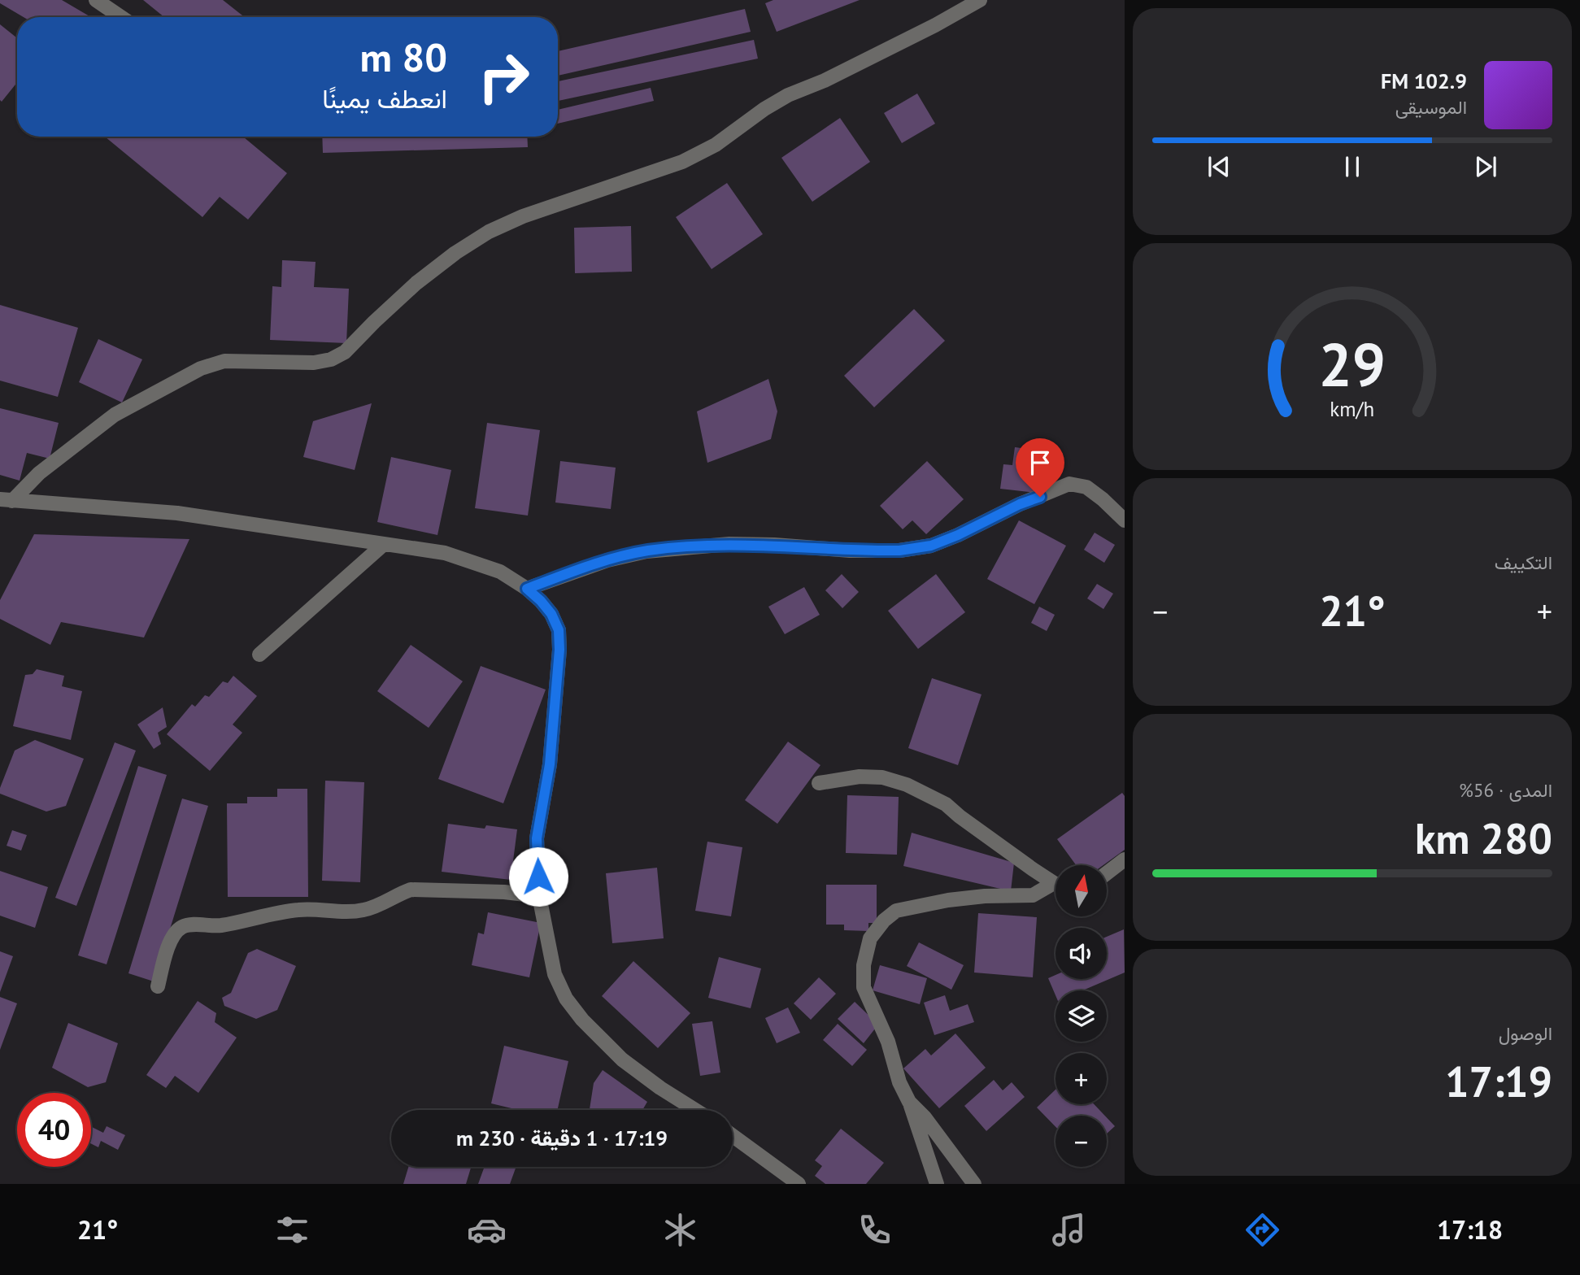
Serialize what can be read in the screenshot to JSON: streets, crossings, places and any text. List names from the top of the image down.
{
  "north": "top",
  "page": {
    "turn": ["80 m", "انعطف يمينًا"],
    "song": ["102.9 FM", "الموسيقى"],
    "tile": [
      "التكييف",
      ["المدى · 56%", "280 km"],
      ["الوصول", "17:19"]
    ],
    "heat": ["−", "21°", "+"],
    "map_buttons": ["+", "−"],
    "limit": "40",
    "trip": "17:19 · 1 دقيقة · 230 m",
    "tabs": ["17:18", "21°"],
    "gauge": ["29", "km/h"]
  }
}
